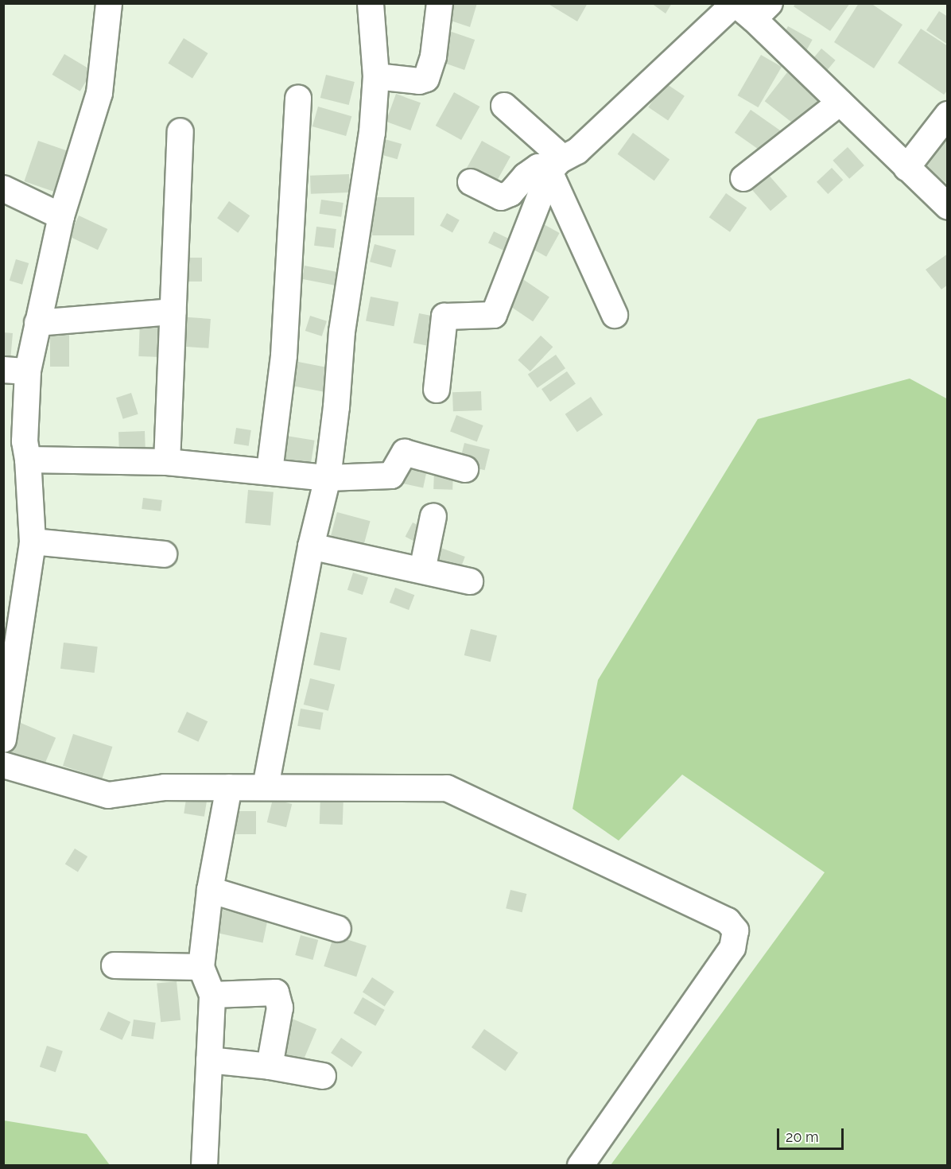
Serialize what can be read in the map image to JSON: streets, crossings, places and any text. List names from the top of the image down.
{
  "scale_bar": "20 m"
}
